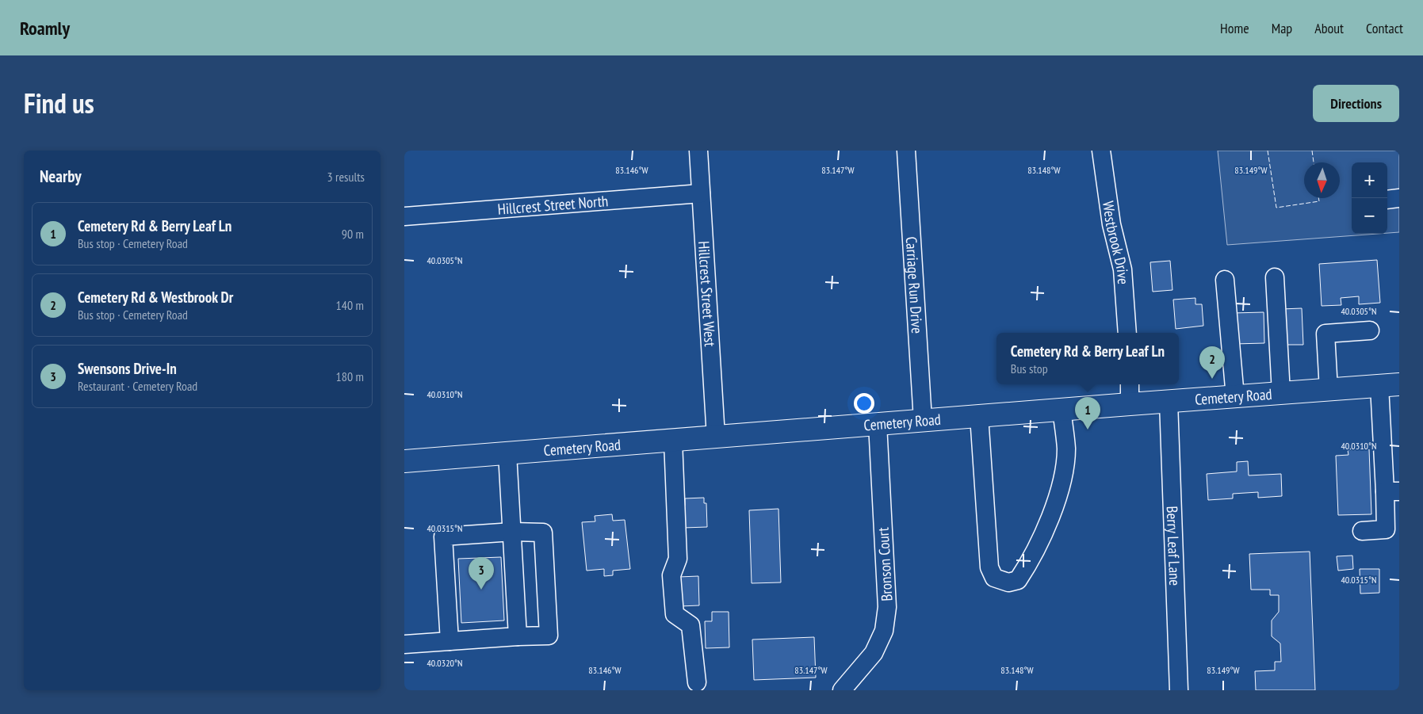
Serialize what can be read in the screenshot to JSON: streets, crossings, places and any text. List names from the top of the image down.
{
  "streets": {
    "main road": ["Cemetery Road"],
    "street": [
      "Hillcrest Street North",
      "Westbrook Drive",
      "Carriage Run Drive",
      "Hillcrest Street West",
      "Berry Leaf Lane",
      "Bronson Court"
    ]
  },
  "crossings": [
    ["Hillcrest Street North", "Hillcrest Street West"],
    ["Carriage Run Drive", "Cemetery Road"],
    ["Hillcrest Street West", "Cemetery Road"],
    ["Cemetery Road", "Berry Leaf Lane"],
    ["Cemetery Road", "Bronson Court"]
  ],
  "north": "bottom",
  "page": {
    "header": "Roamly",
    "nav": [
      "Home",
      "Map",
      "About",
      "Contact"
    ],
    "title": "Find us",
    "buttons": "Directions",
    "heading": ["Nearby", "3 results"],
    "map_buttons": ["+", "−"],
    "list": [
      {
        "mark": "1",
        "name": "Cemetery Rd & Berry Leaf Ln",
        "note": "Bus stop · Cemetery Road",
        "value": "90 m"
      },
      {
        "mark": "2",
        "name": "Cemetery Rd & Westbrook Dr",
        "note": "Bus stop · Cemetery Road",
        "value": "140 m"
      },
      {
        "mark": "3",
        "name": "Swensons Drive-In",
        "note": "Restaurant · Cemetery Road",
        "value": "180 m"
      }
    ],
    "popup": ["Cemetery Rd & Berry Leaf Ln", "Bus stop"],
    "pins": ["2", "1", "3"]
  },
  "coordinates": [
    "83.146°W",
    "83.147°W",
    "83.148°W",
    "83.149°W",
    "40.0305°N",
    "40.0310°N",
    "40.0315°N",
    "40.0320°N"
  ]
}
